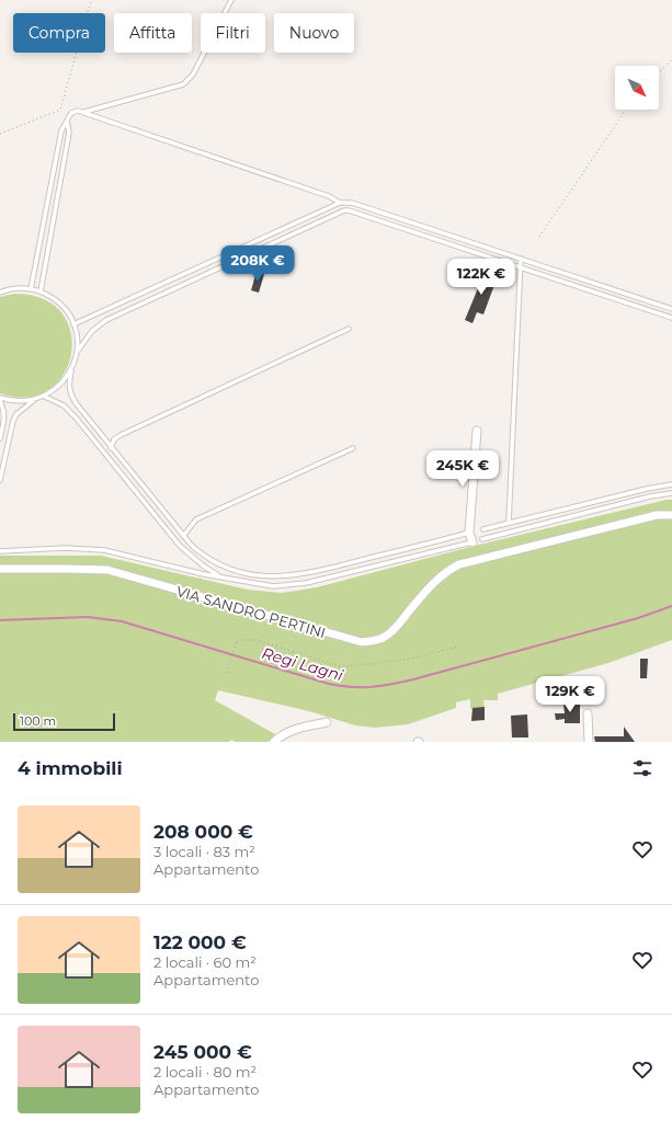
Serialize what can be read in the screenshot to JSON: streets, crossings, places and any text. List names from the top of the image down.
{
  "streets": {
    "street": ["VIA SANDRO PERTINI"]
  },
  "water": ["Regi Lagni"],
  "scale_bar": "100 m",
  "north": "bottom right",
  "page": {
    "chip": [
      "Compra",
      "Affitta",
      "Filtri",
      "Nuovo"
    ],
    "price": [
      "208K €",
      "122K €",
      "245K €",
      "129K €"
    ],
    "scale": "100 m",
    "heading": "4 immobili",
    "list": [
      {
        "name": "208 000 €",
        "note": "3 locali · 83 m² · Appartamento"
      },
      {
        "name": "122 000 €",
        "note": "2 locali · 60 m² · Appartamento"
      },
      {
        "name": "245 000 €",
        "note": "2 locali · 80 m² · Appartamento"
      }
    ]
  }
}
